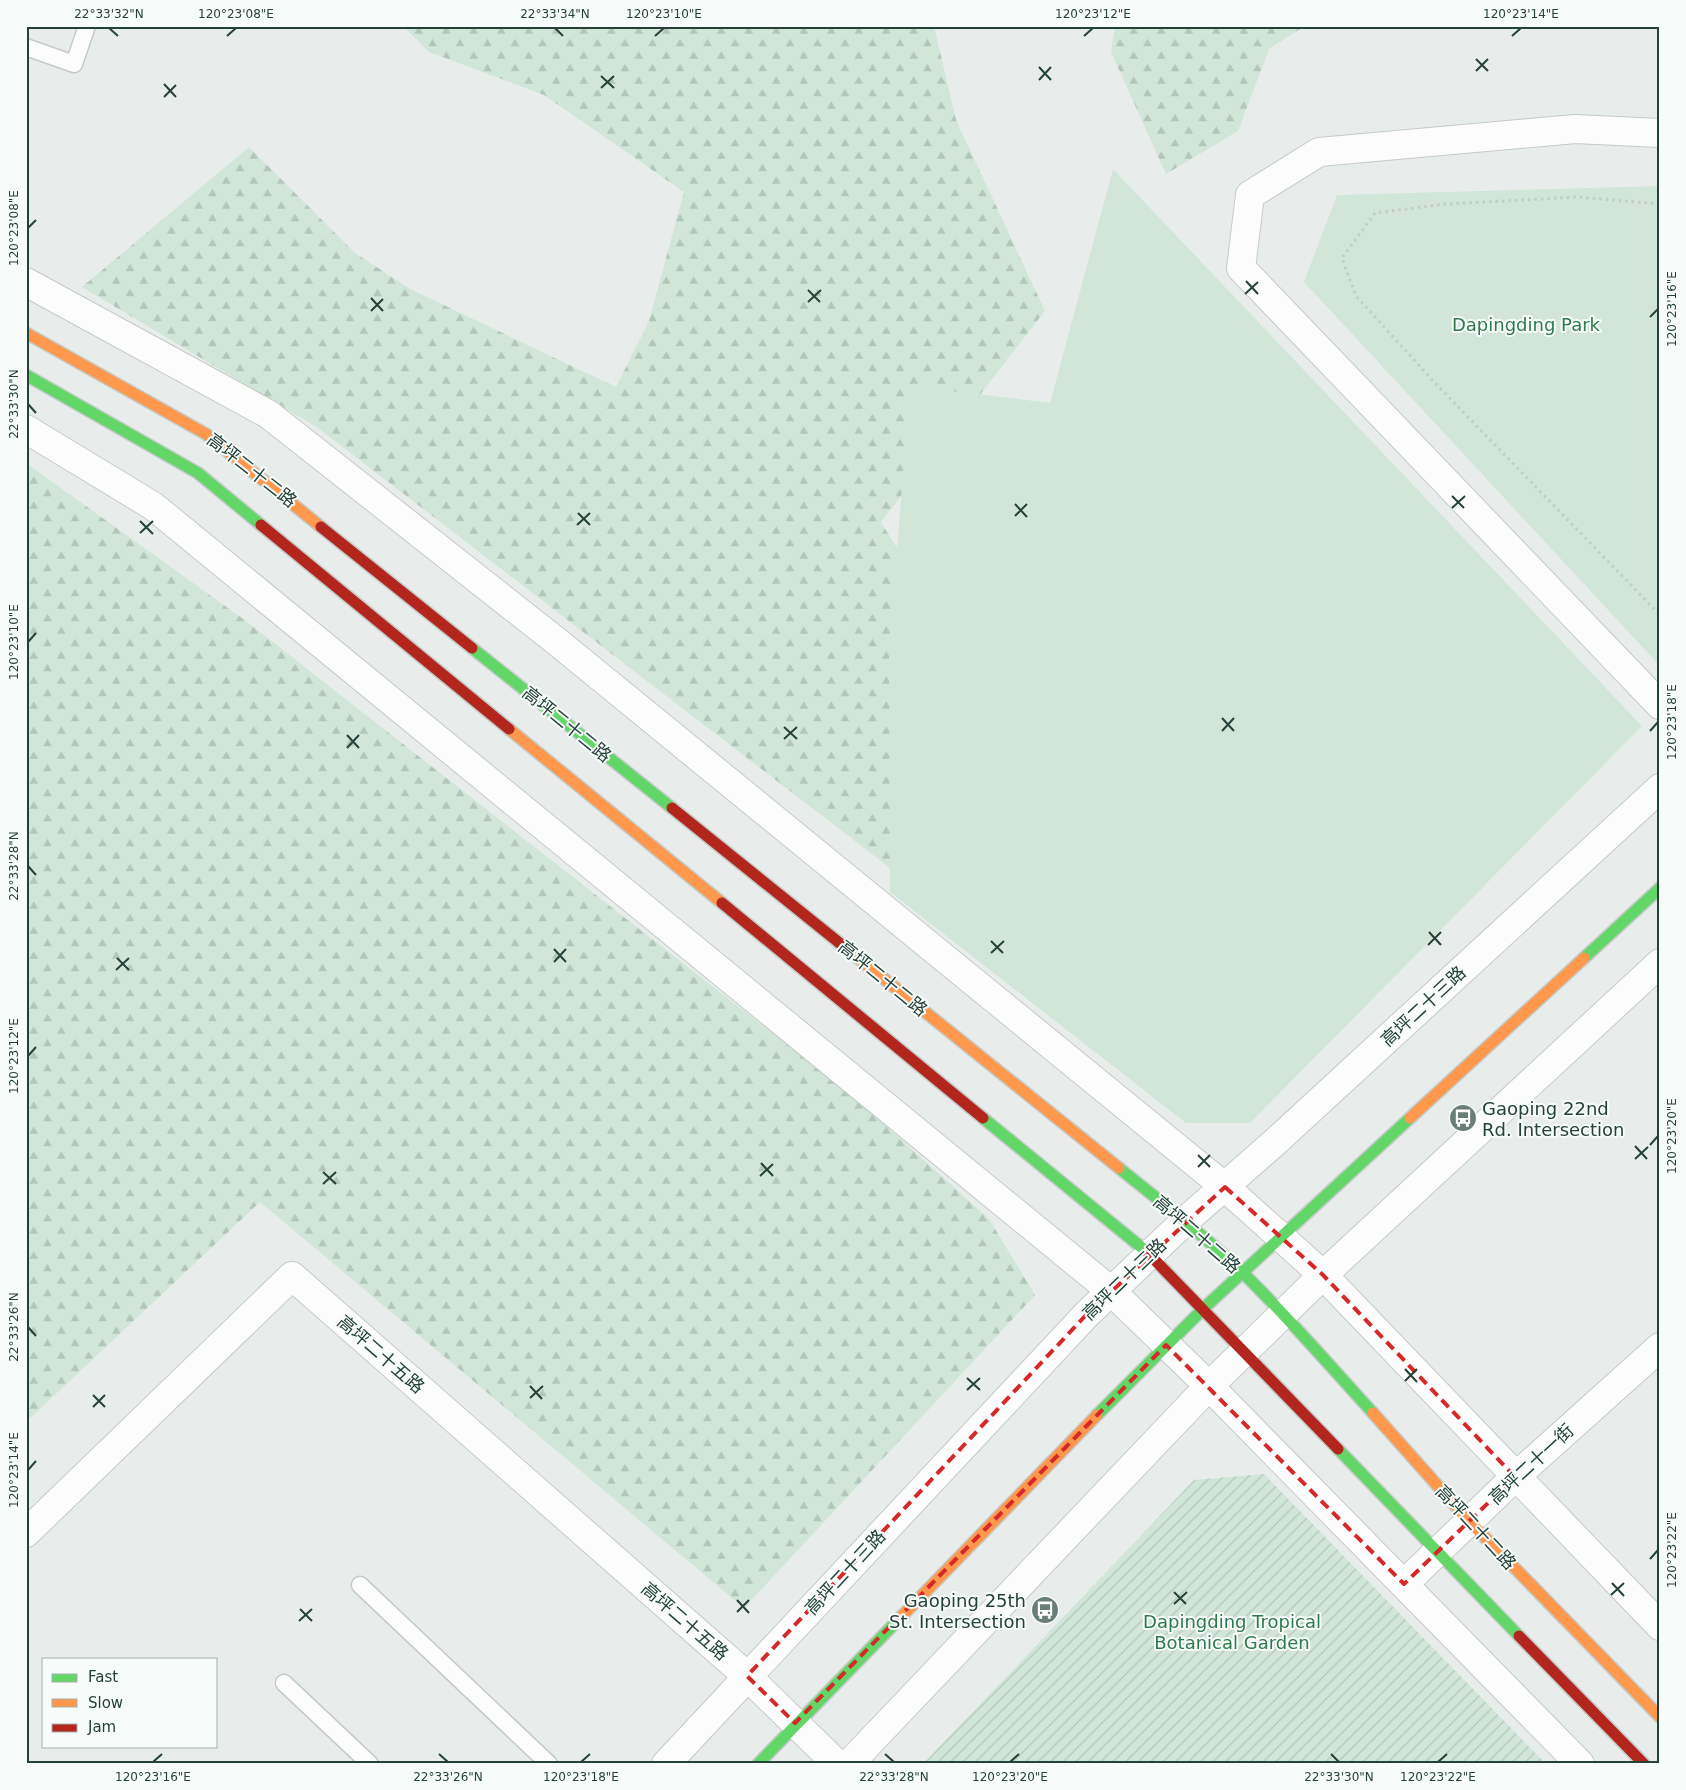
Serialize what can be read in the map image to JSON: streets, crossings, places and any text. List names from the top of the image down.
{
  "streets": {
    "street": [
      "高坪二十二路",
      "高坪二十三路",
      "高坪二十五路",
      "高坪二十一街"
    ]
  },
  "crossings": [
    ["高坪二十二路", "高坪二十三路"],
    ["高坪二十二路", "高坪二十一街"],
    ["高坪二十三路", "高坪二十五路"]
  ],
  "parks": ["Dapingding Park", "Dapingding Tropical Botanical Garden"],
  "places": {
    "bus stop": ["Gaoping 22nd Rd. Intersection", "Gaoping 25th St. Intersection"]
  },
  "legend": ["Fast", "Slow", "Jam"],
  "coordinates": [
    "22°33'32\"N",
    "120°23'08\"E",
    "22°33'34\"N",
    "120°23'10\"E",
    "120°23'12\"E",
    "120°23'14\"E",
    "120°23'16\"E",
    "22°33'30\"N",
    "120°23'18\"E",
    "22°33'28\"N",
    "120°23'20\"E",
    "22°33'26\"N",
    "120°23'22\"E"
  ]
}
